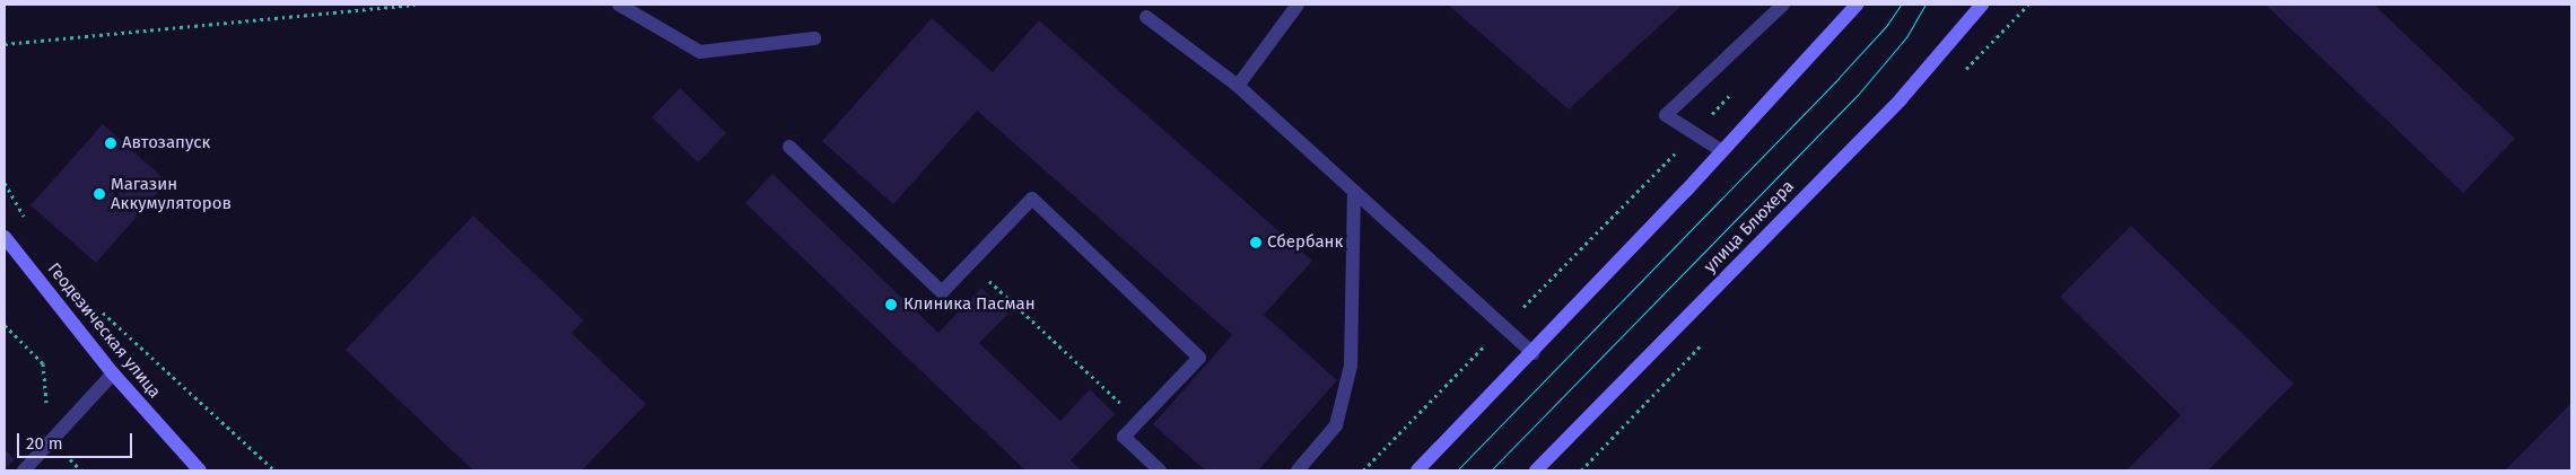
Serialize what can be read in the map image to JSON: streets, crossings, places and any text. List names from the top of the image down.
{
  "streets": {
    "street": ["улица Блюхера", "Геодезическая улица"]
  },
  "places": [
    "Автозапуск",
    "Магазин Аккумуляторов",
    "Сбербанк",
    "Клиника Пасман"
  ],
  "scale_bar": "20 m"
}
